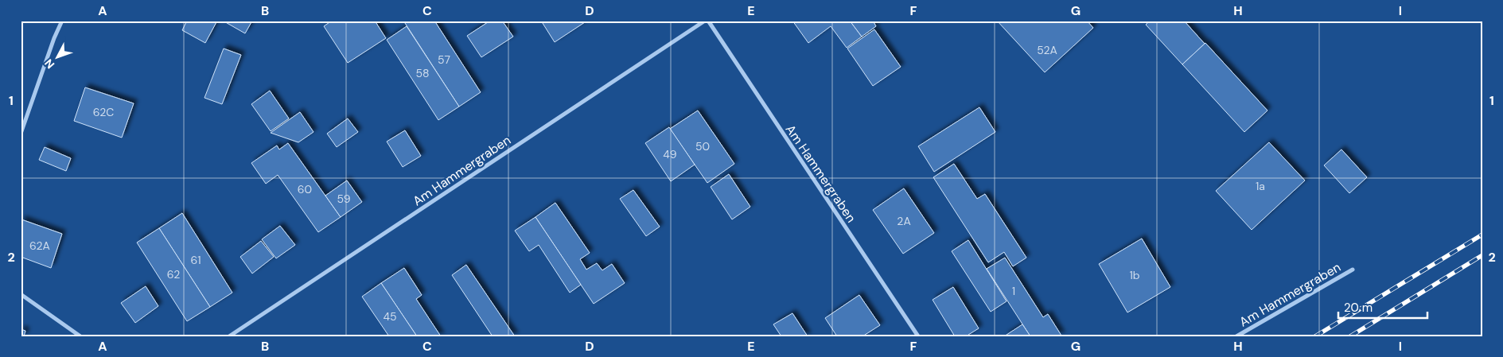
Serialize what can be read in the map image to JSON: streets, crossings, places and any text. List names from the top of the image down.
{
  "streets": {
    "street": ["Am Hammergraben"]
  },
  "house_numbers": [
    "52A",
    "57",
    "58",
    "62C",
    "50",
    "49",
    "1a",
    "60",
    "59",
    "2A",
    "62A",
    "61",
    "62",
    "1b",
    "1",
    "45"
  ],
  "scale_bar": "20 m",
  "north": "bottom left",
  "grid": {
    "columns": [
      "A",
      "B",
      "C",
      "D",
      "E",
      "F",
      "G",
      "H",
      "I"
    ],
    "rows": ["1", "2"]
  }
}
